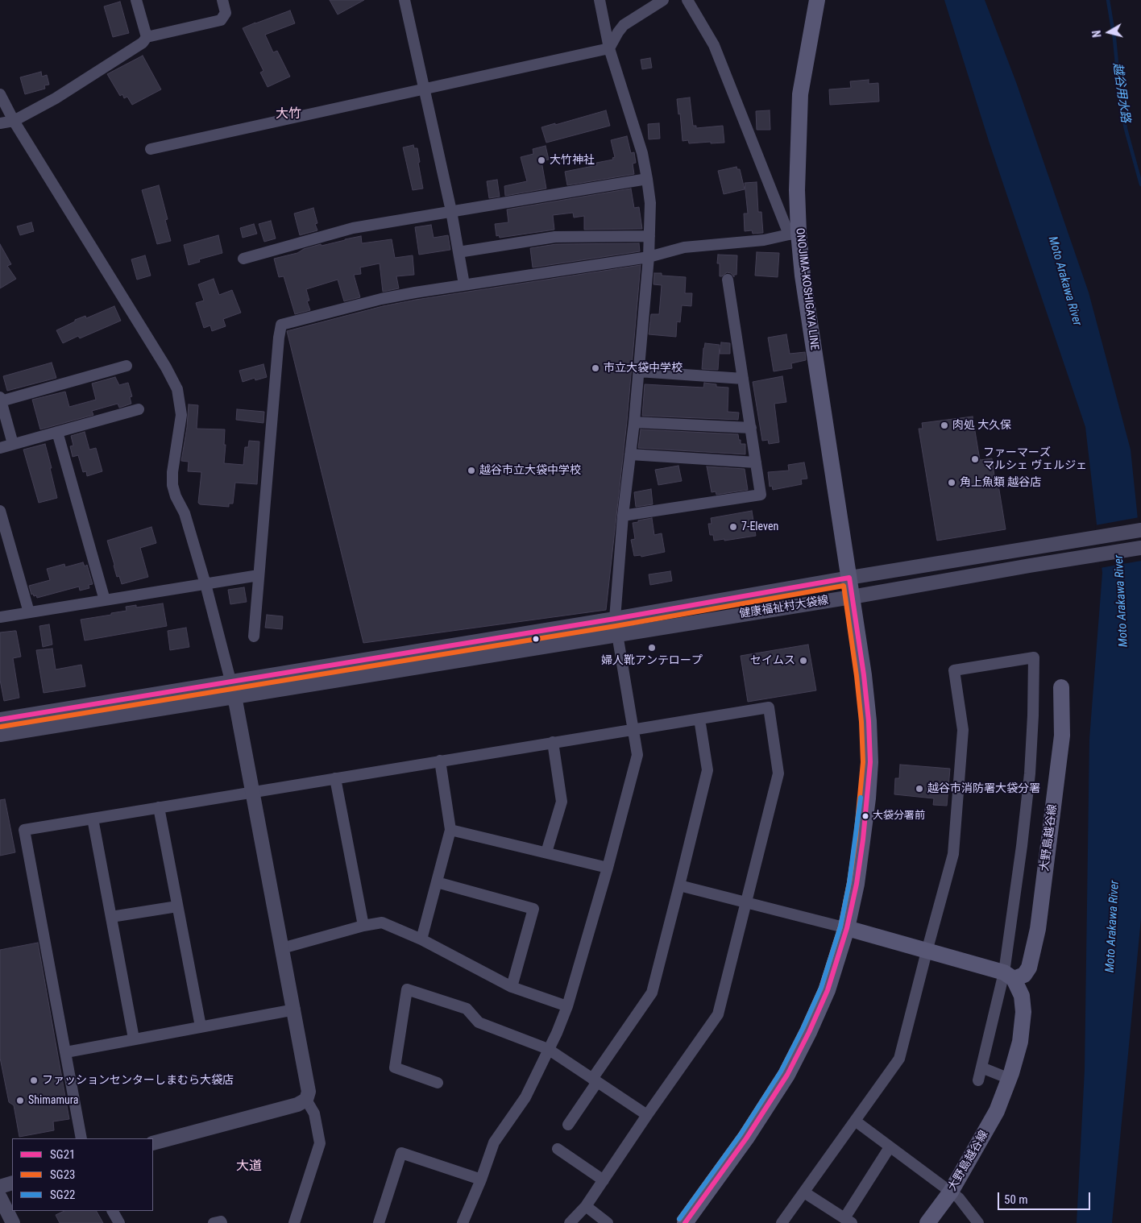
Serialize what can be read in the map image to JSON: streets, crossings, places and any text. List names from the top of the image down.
{
  "streets": {
    "main road": ["ONOJIMA-KOSHIGAYA LINE", "大野島越谷線"],
    "street": ["健康福祉村大袋線"]
  },
  "crossings": [
    ["ONOJIMA-KOSHIGAYA LINE", "健康福祉村大袋線"]
  ],
  "districts": ["大竹", "大道"],
  "water": ["越谷用水路", "Moto Arakawa River"],
  "places": [
    "大竹神社",
    "市立大袋中学校",
    "肉処 大久保",
    "ファーマーズ マルシェ ヴェルジェ",
    "越谷市立大袋中学校",
    "角上魚類 越谷店",
    "7-Eleven",
    "婦人靴アンテロープ",
    "セイムス",
    "越谷市消防署大袋分署",
    "大袋分署前",
    "ファッションセンターしまむら大袋店",
    "Shimamura"
  ],
  "lines": ["transit line SG21", "transit line SG23", "transit line SG22"],
  "legend": ["SG21", "SG23", "SG22"],
  "scale_bar": "50 m",
  "north": "left"
}
